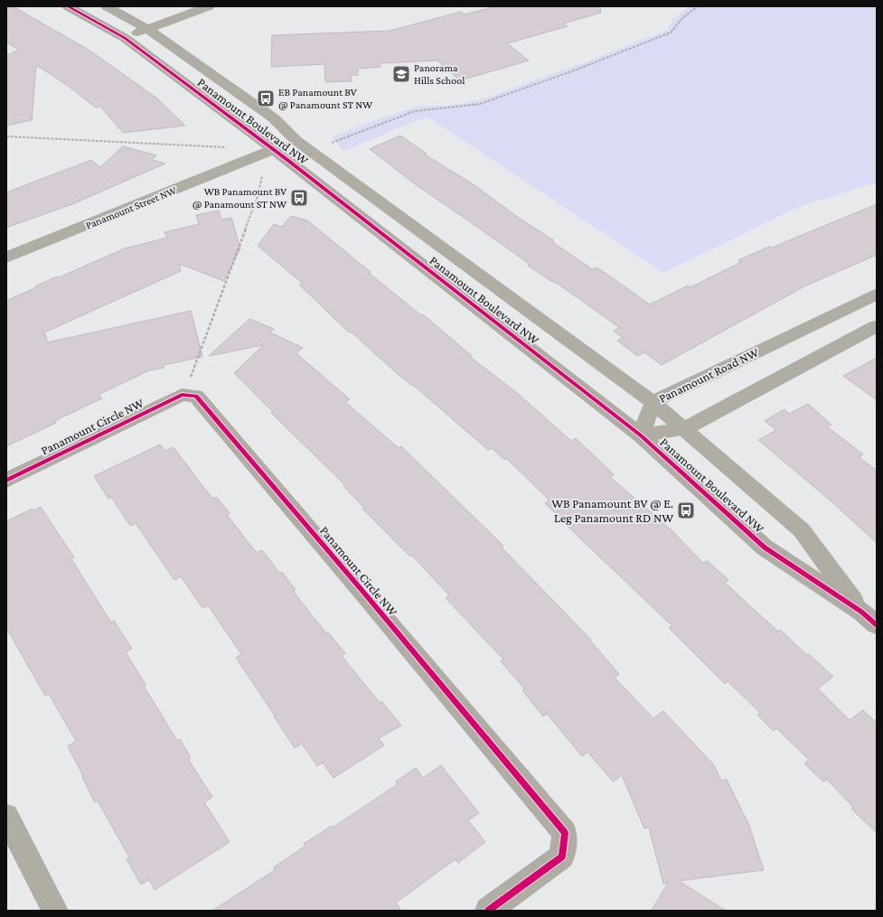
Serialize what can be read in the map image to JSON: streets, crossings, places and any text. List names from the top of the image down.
{
  "streets": {
    "street": [
      "Panamount Boulevard NW",
      "Panamount Street NW",
      "Panamount Road NW",
      "Panamount Circle NW"
    ]
  },
  "crossings": [
    ["Panamount Boulevard NW", "Panamount Street NW"],
    ["Panamount Boulevard NW", "Panamount Road NW"]
  ],
  "places": {
    "school or university": ["Panorama Hills School"],
    "bus stop": ["EB Panamount BV @ Panamount ST NW", "WB Panamount BV @ Panamount ST NW", "WB Panamount BV @ E. Leg Panamount RD NW"]
  }
}
